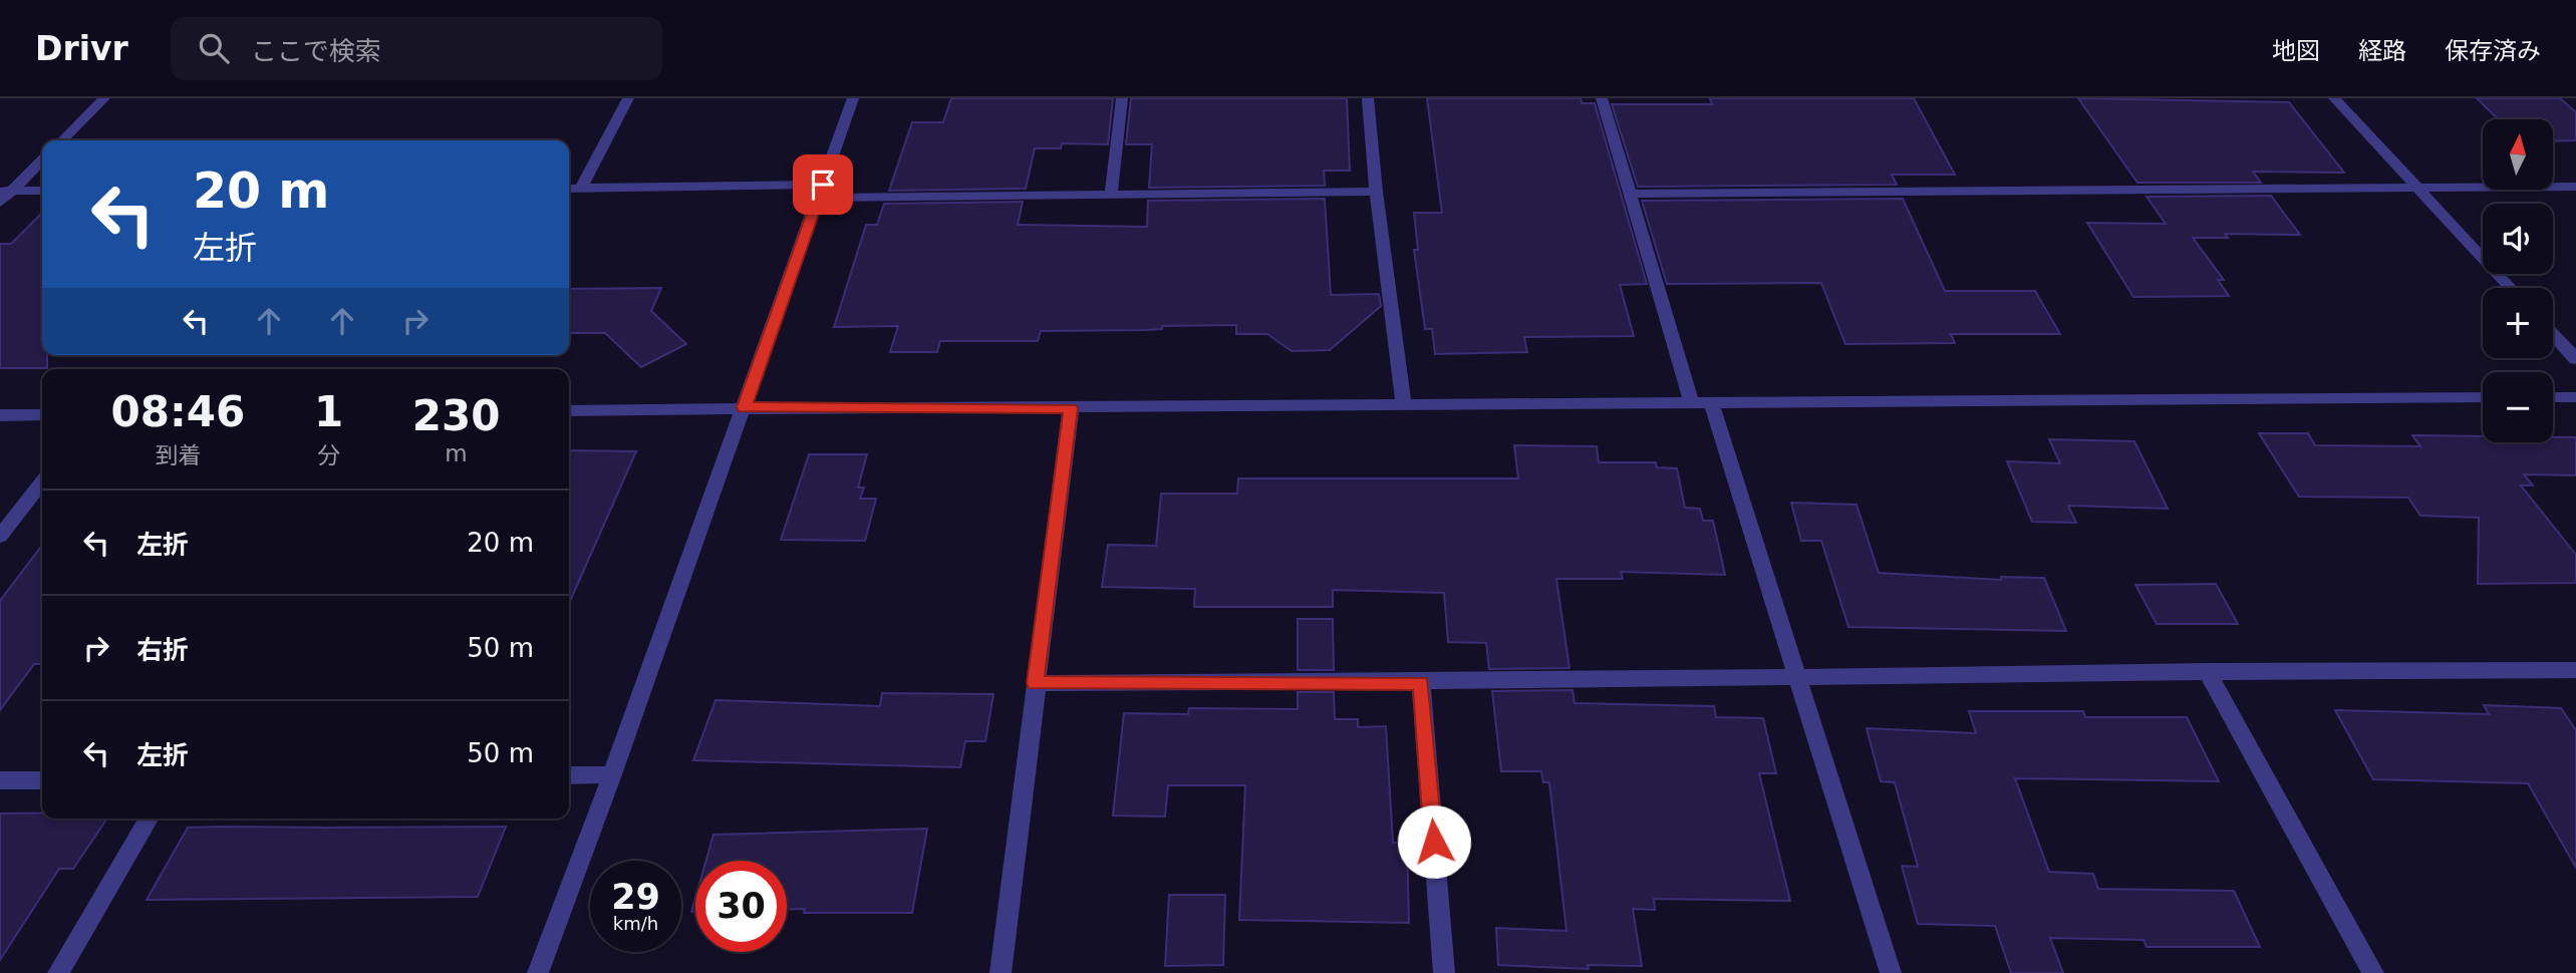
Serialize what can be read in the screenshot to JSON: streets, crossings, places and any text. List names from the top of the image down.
{
  "north": "top",
  "page": {
    "header": "Drivr",
    "search": "ここで検索",
    "nav": ["地図", "経路", "保存済み"],
    "map_buttons": ["+", "−"],
    "turn": ["20 m", "左折"],
    "eta": [
      "08:46",
      "到着",
      "1",
      "分",
      "230",
      "m"
    ],
    "list": [
      {
        "name": "左折",
        "value": "20 m"
      },
      {
        "name": "右折",
        "value": "50 m"
      },
      {
        "name": "左折",
        "value": "50 m"
      }
    ],
    "speed": "29 km/h",
    "limit": "30"
  }
}
